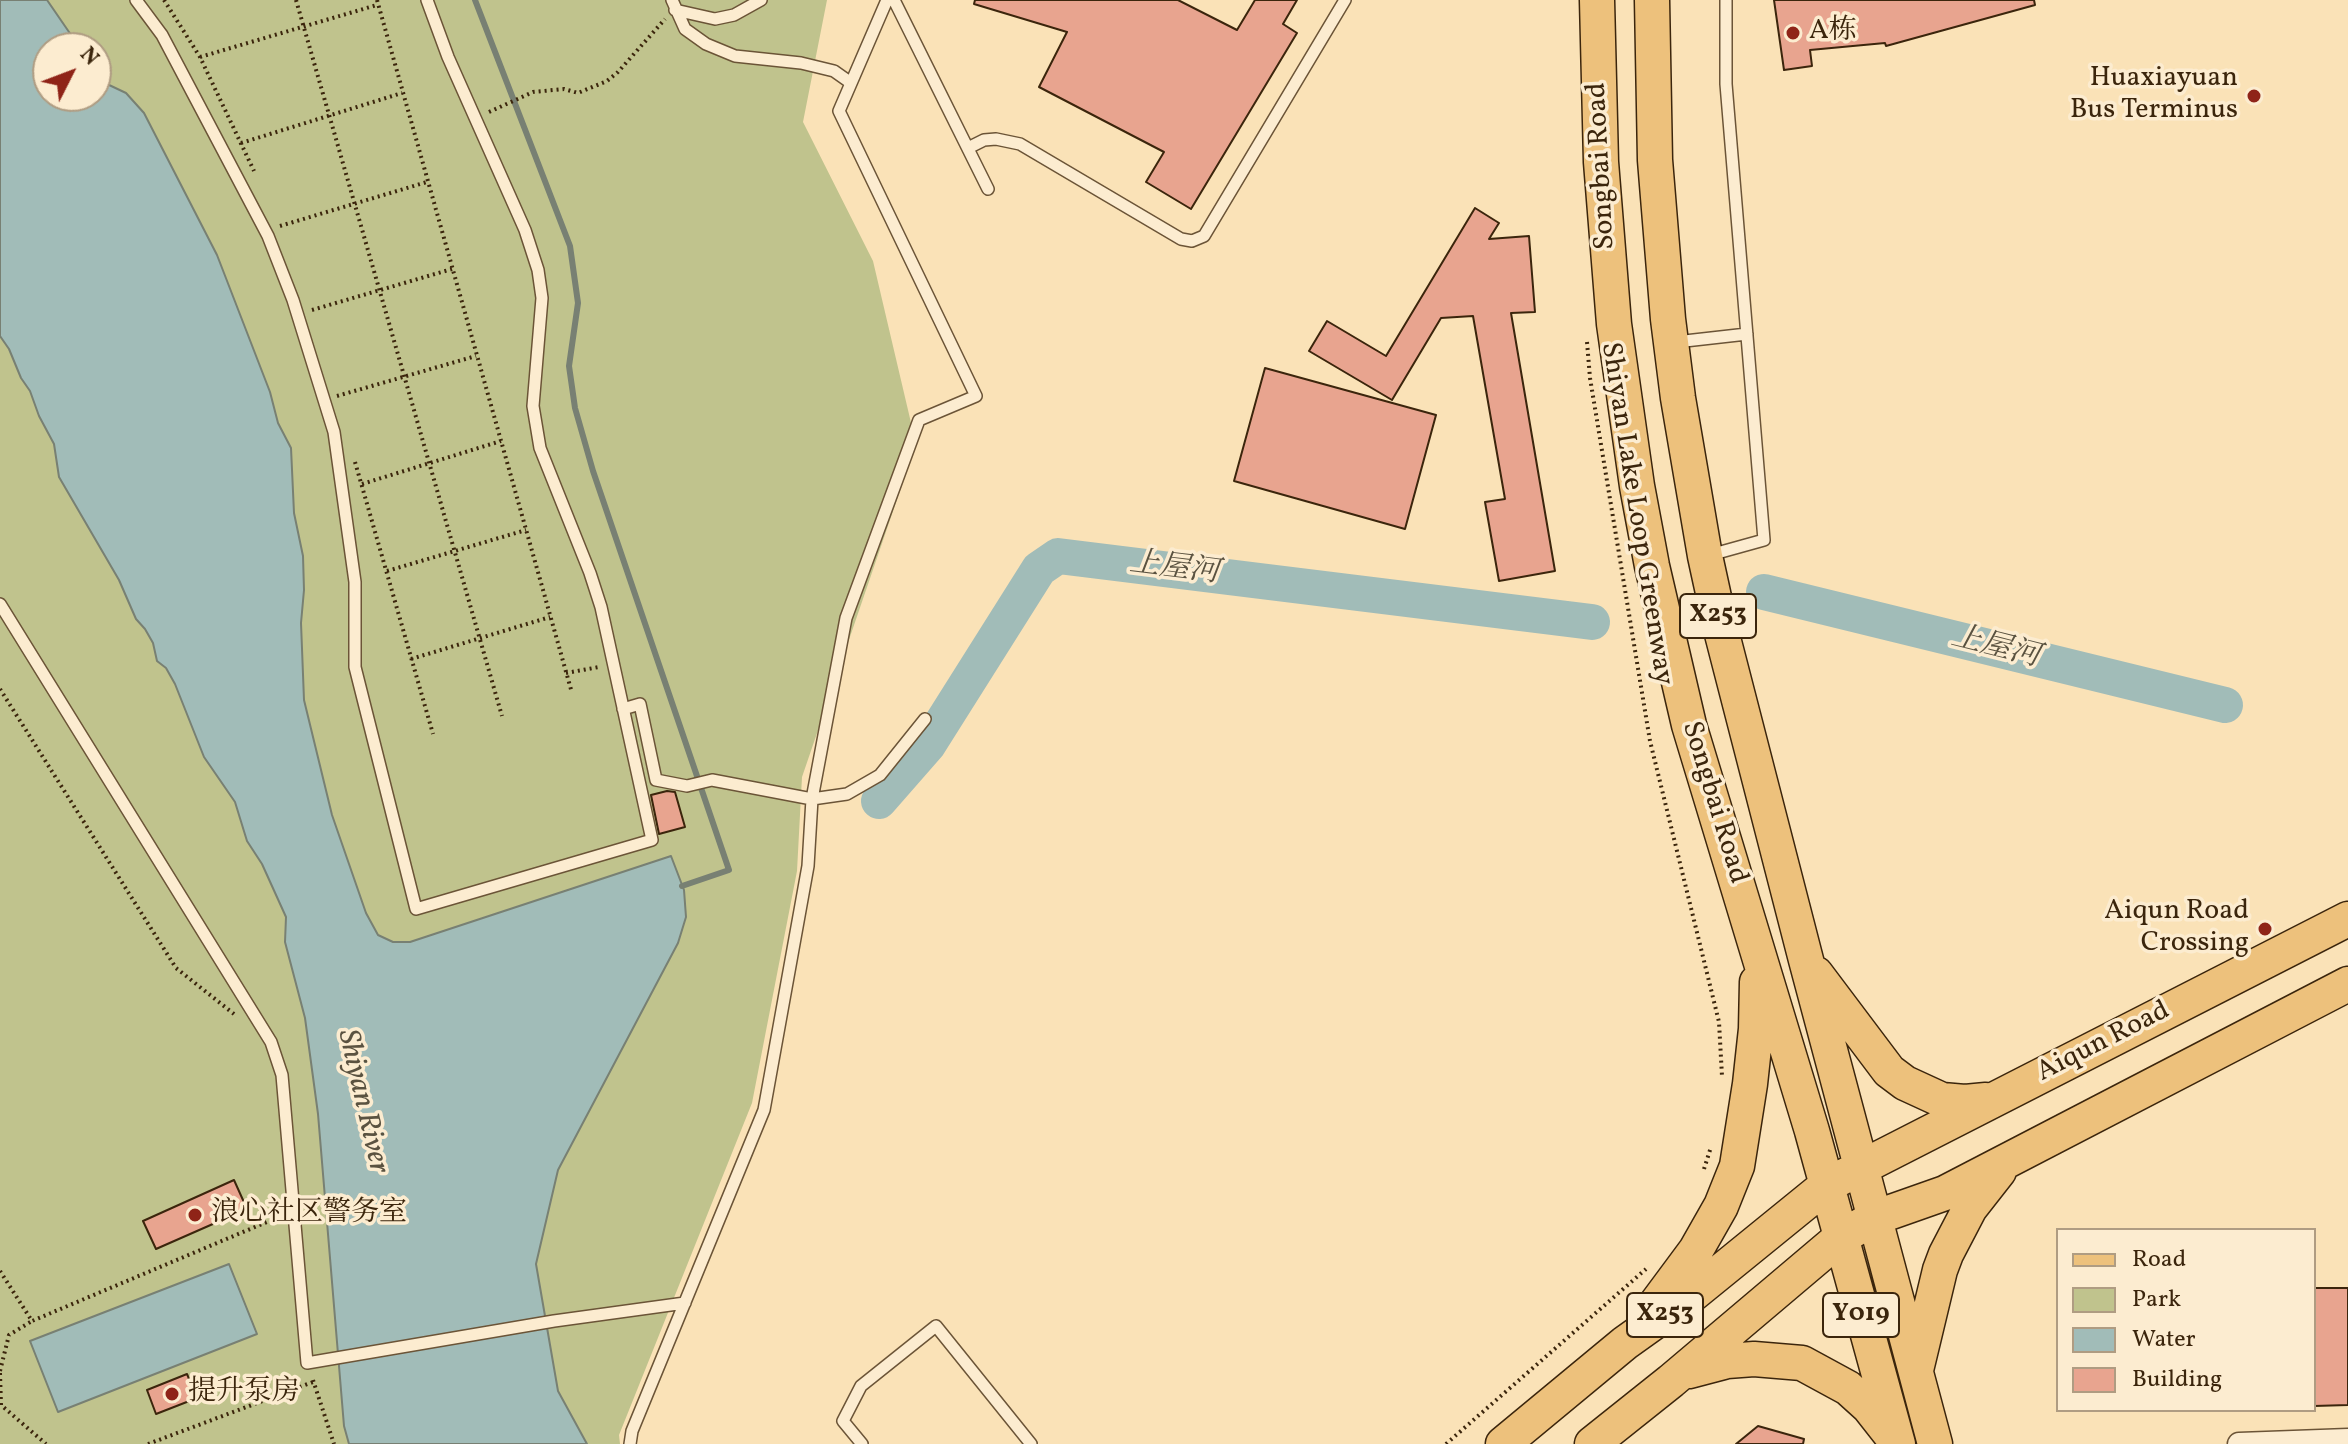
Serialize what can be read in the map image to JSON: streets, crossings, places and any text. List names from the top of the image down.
{
  "streets": {
    "main road": [
      "Songbai Road",
      "X253",
      "Aiqun Road",
      "Y019"
    ],
    "path": ["Shiyan Lake Loop Greenway"]
  },
  "crossings": [
    ["Songbai Road", "X253"],
    ["Songbai Road", "Aiqun Road"],
    ["Songbai Road", "Y019"],
    ["X253", "Aiqun Road"],
    ["X253", "Y019"],
    ["Aiqun Road", "Y019"]
  ],
  "water": ["上屋河", "Shiyan River"],
  "places": [
    "A栋",
    "Huaxiayuan Bus Terminus",
    "Aiqun Road Crossing",
    "浪心社区警务室",
    "提升泵房"
  ],
  "legend": [
    "Road",
    "Park",
    "Water",
    "Building"
  ],
  "north": "top right"
}
